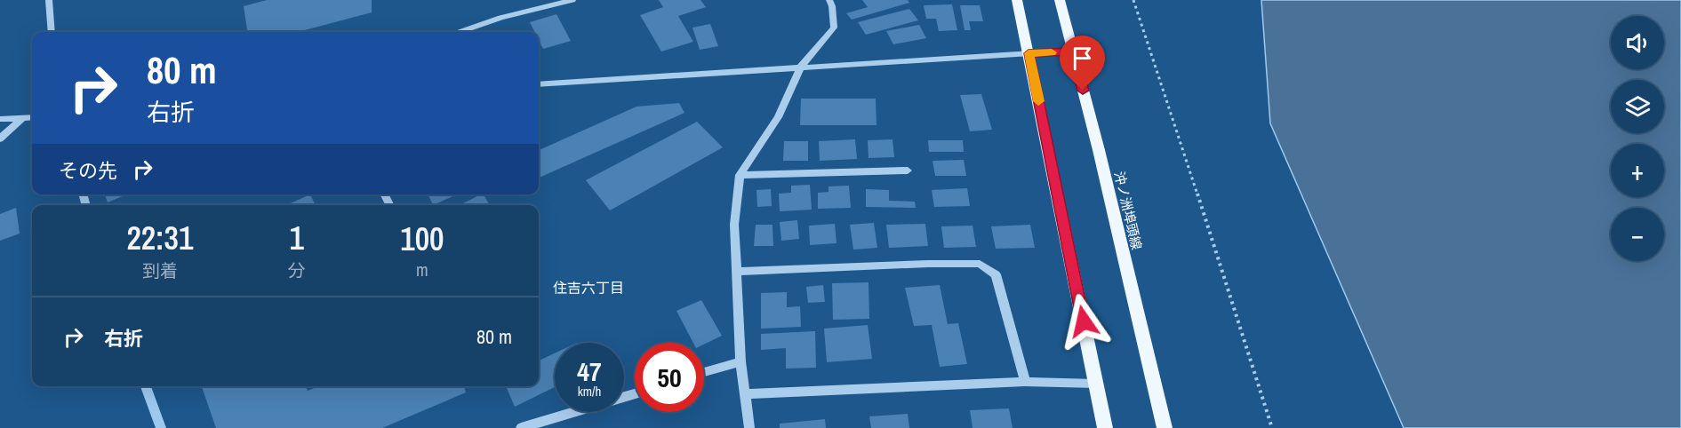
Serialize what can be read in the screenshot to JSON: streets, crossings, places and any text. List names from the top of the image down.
{
  "streets": {
    "main road": ["沖ノ洲埠頭線"]
  },
  "districts": ["住吉六丁目"],
  "page": {
    "map_buttons": ["+", "−"],
    "turn": ["80 m", "右折"],
    "then": "その先",
    "eta": [
      "22:31",
      "到着",
      "1",
      "分",
      "100",
      "m"
    ],
    "list": [
      {
        "name": "右折",
        "value": "80 m"
      }
    ],
    "speed": "47 km/h",
    "limit": "50"
  }
}
